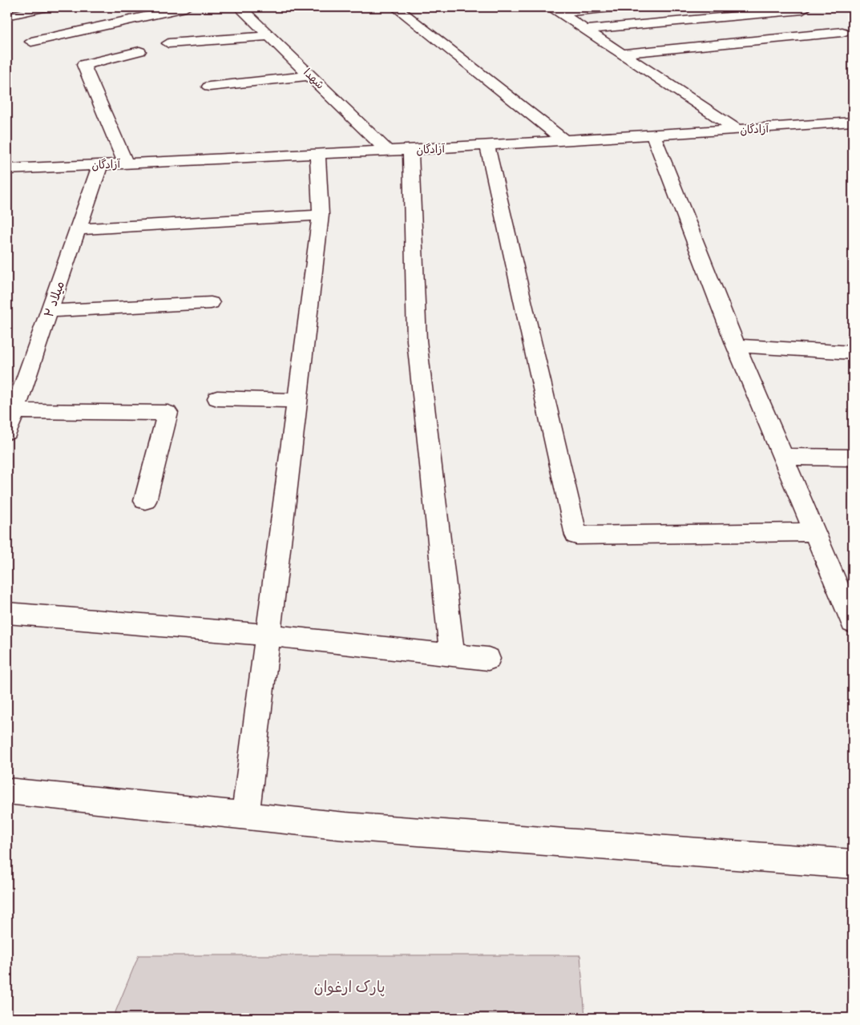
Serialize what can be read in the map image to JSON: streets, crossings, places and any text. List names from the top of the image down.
{
  "streets": {
    "street": ["شهدا", "آزادگان", "میلاد ۲"]
  },
  "crossings": [
    ["شهدا", "آزادگان"],
    ["آزادگان", "میلاد ۲"]
  ],
  "parks": ["پارک ارغوان"]
}
